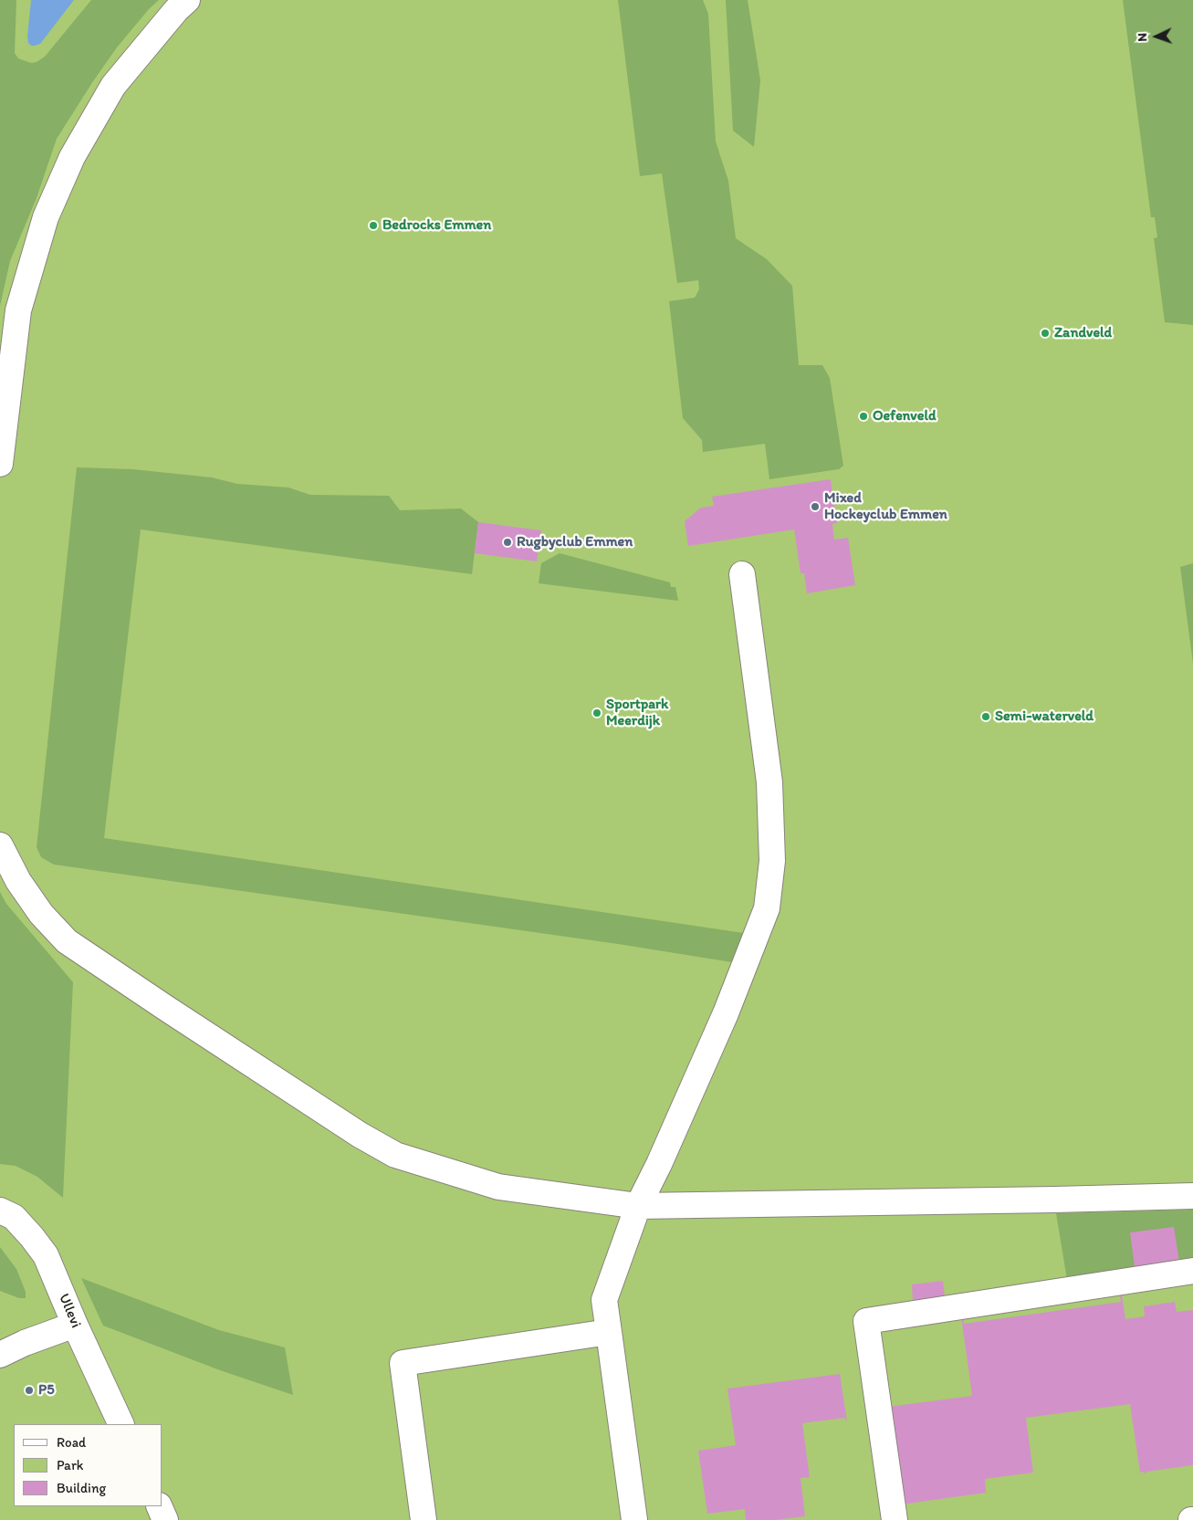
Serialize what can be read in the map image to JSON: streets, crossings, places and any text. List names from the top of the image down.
{
  "streets": {
    "street": ["Ullevi"]
  },
  "places": [
    "Bedrocks Emmen",
    "Zandveld",
    "Oefenveld",
    "Mixed Hockeyclub Emmen",
    "Rugbyclub Emmen",
    "Sportpark Meerdijk",
    "Semi-waterveld",
    "P5"
  ],
  "legend": ["Road", "Park", "Building"],
  "north": "left"
}
